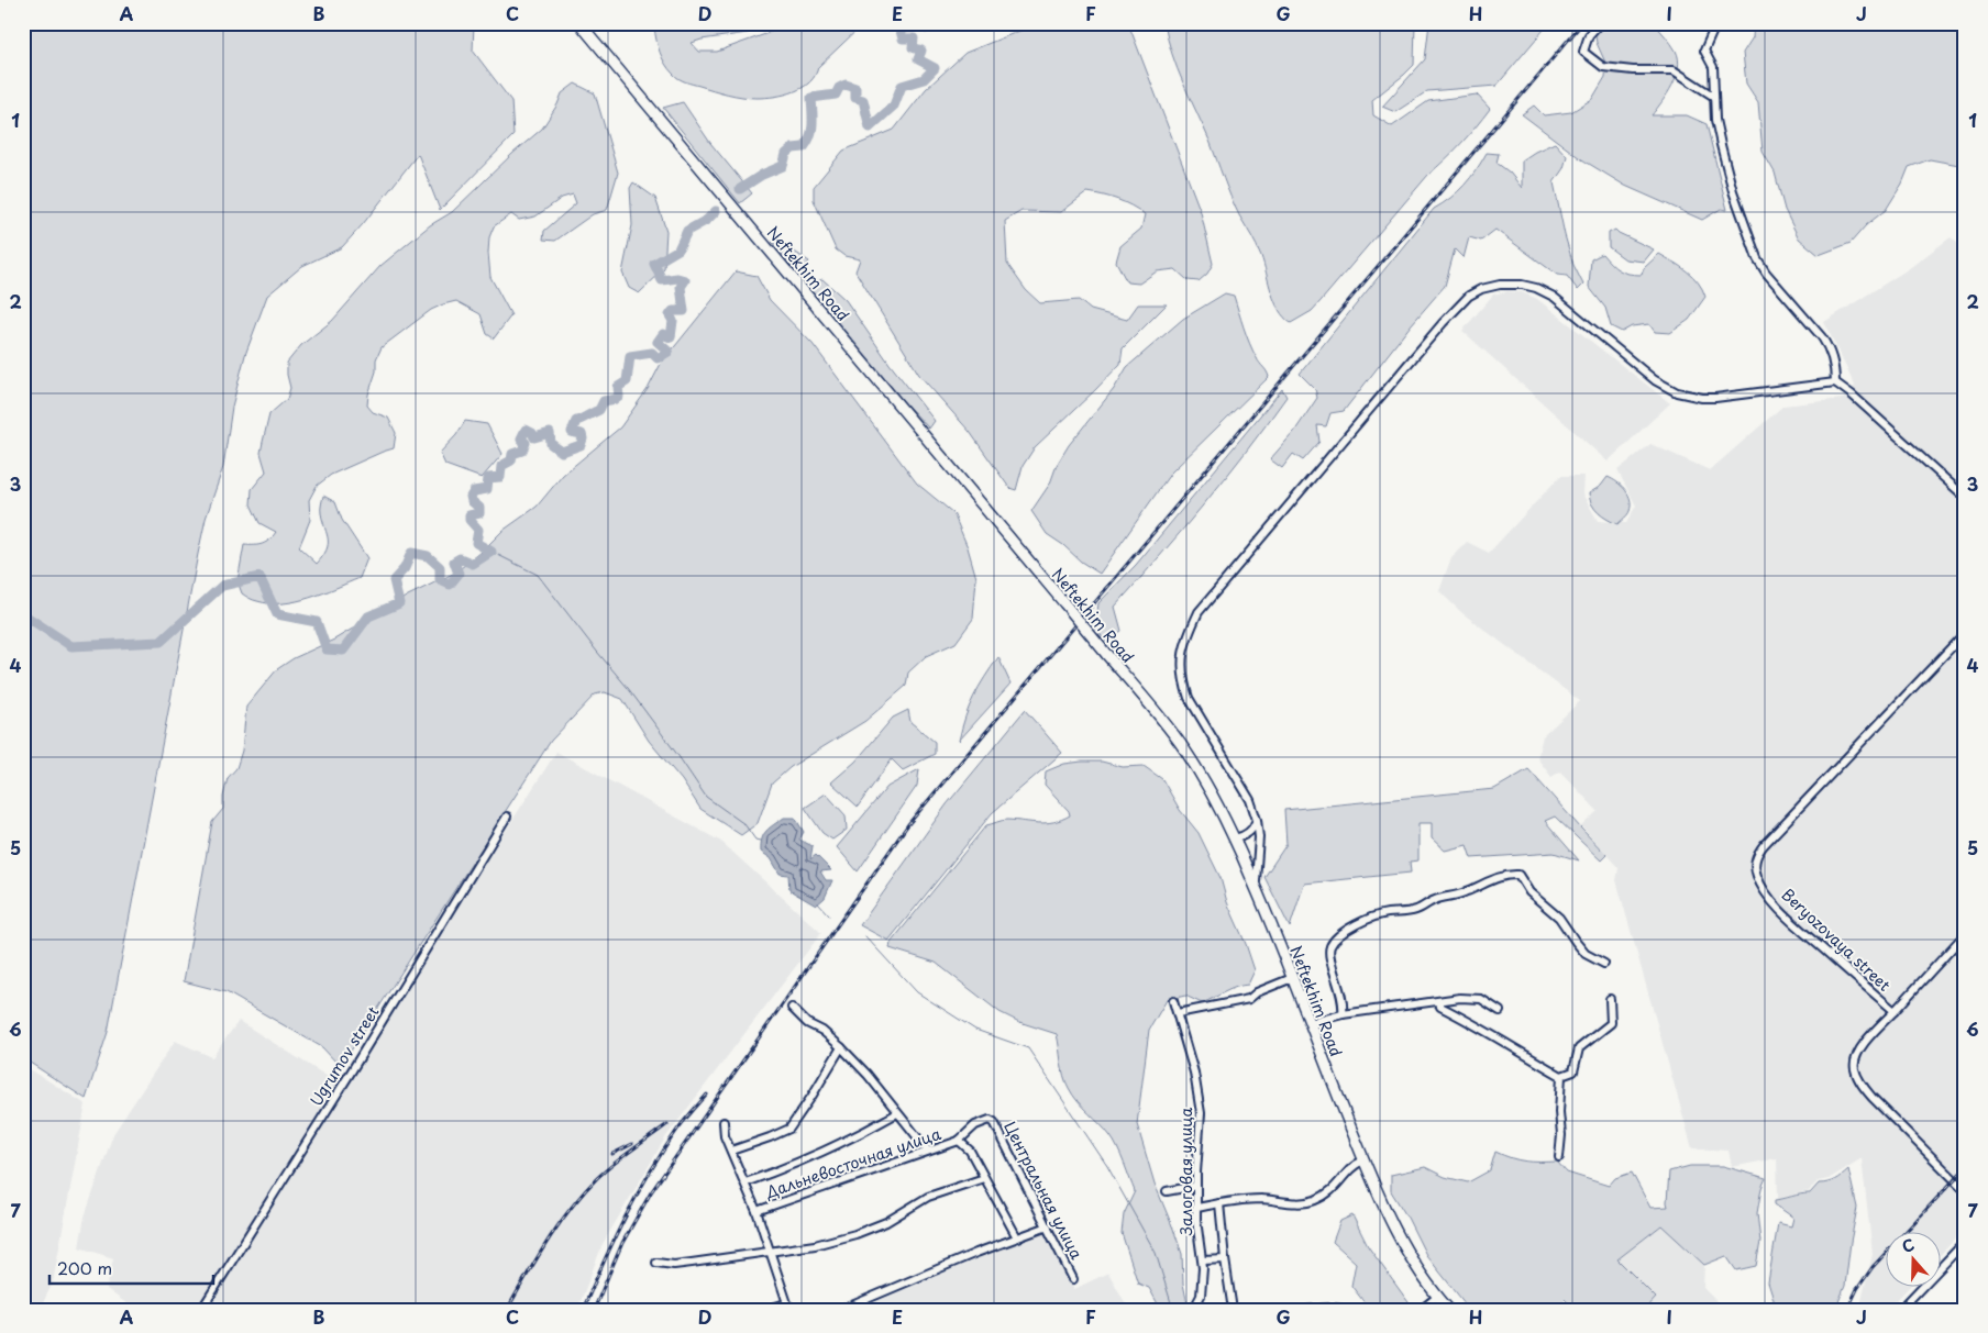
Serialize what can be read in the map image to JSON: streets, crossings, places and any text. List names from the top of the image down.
{
  "streets": {
    "main road": ["Neftekhim Road"],
    "street": [
      "Beryozovaya street",
      "Ugrumov street",
      "Дальневосточная улица",
      "Залоговая улица",
      "Центральная улица"
    ]
  },
  "crossings": [
    ["Дальневосточная улица", "Центральная улица"]
  ],
  "scale_bar": "200 m",
  "north": "top",
  "grid": {
    "columns": [
      "A",
      "B",
      "C",
      "D",
      "E",
      "F",
      "G",
      "H",
      "I",
      "J"
    ],
    "rows": [
      "1",
      "2",
      "3",
      "4",
      "5",
      "6",
      "7"
    ]
  }
}
